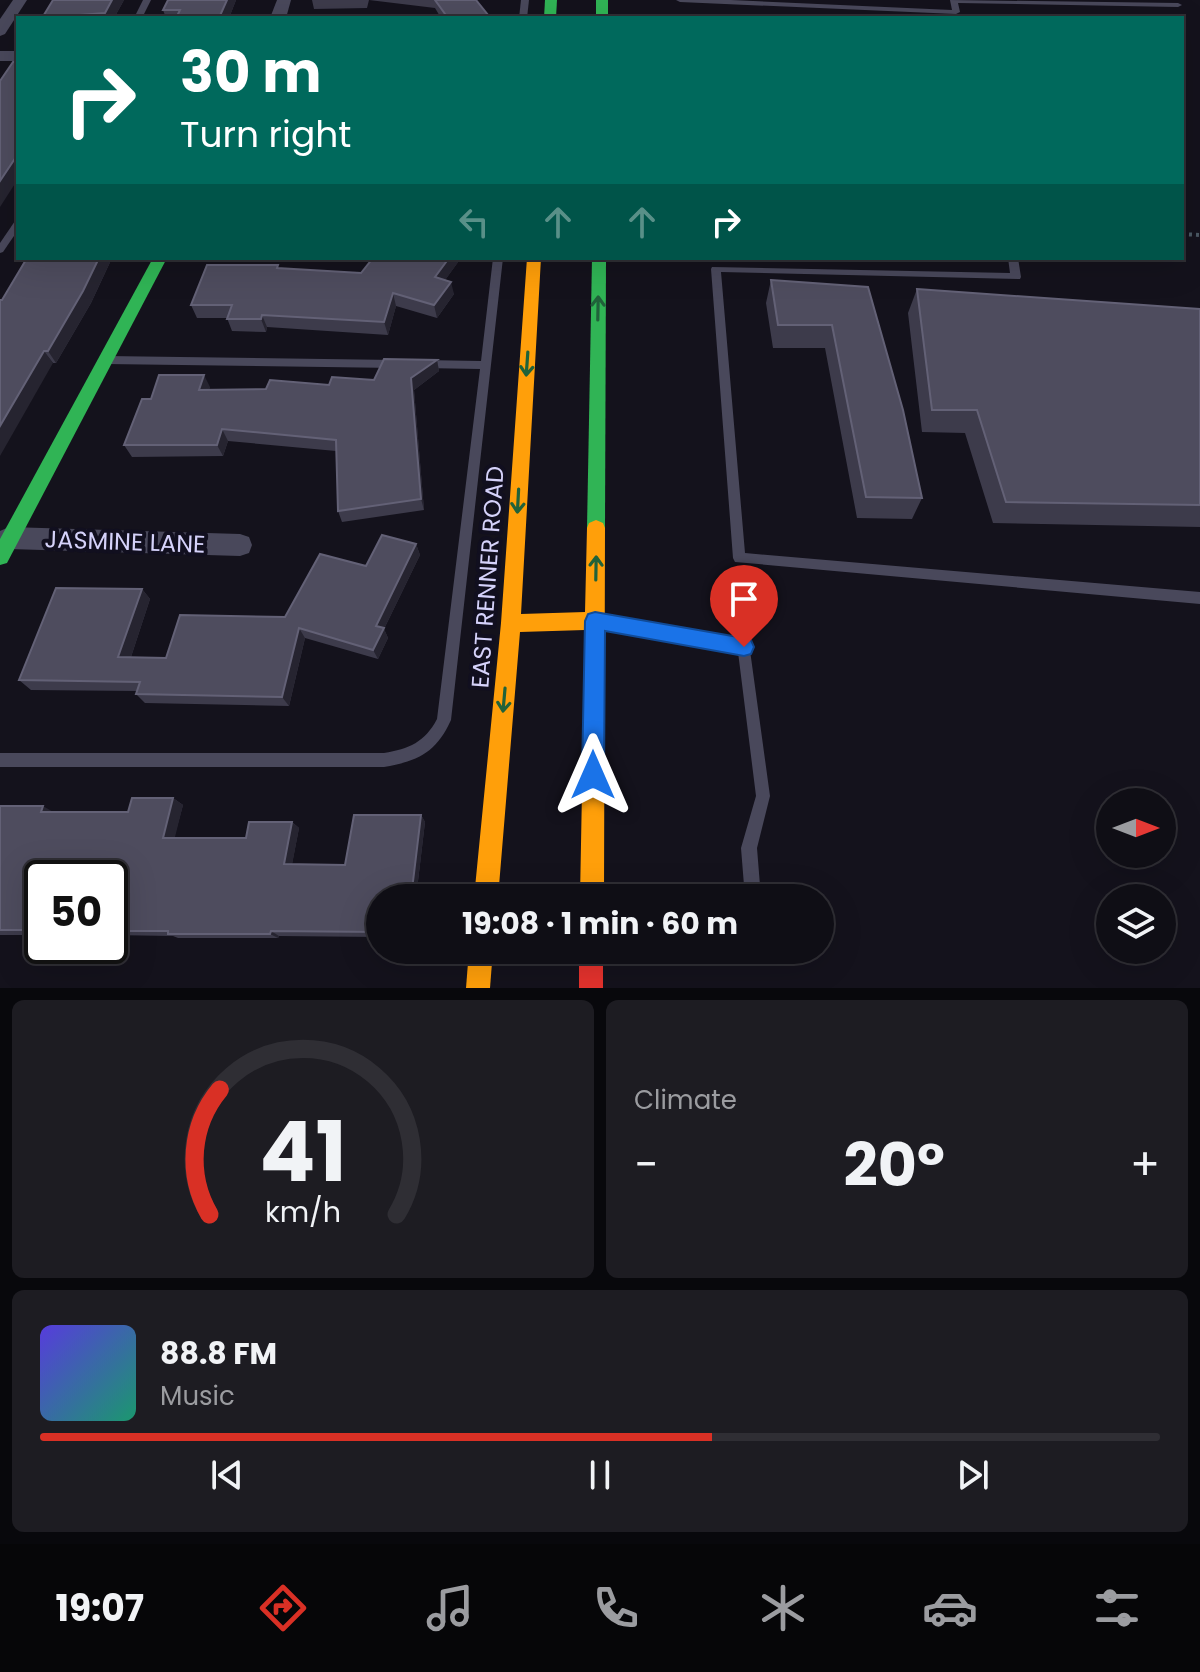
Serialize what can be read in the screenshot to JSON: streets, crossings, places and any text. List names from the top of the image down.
{
  "streets": {
    "main road": ["EAST RENNER ROAD"],
    "street": ["JASMINE LANE"]
  },
  "north": "right",
  "page": {
    "turn": ["30 m", "Turn right"],
    "limit": "50",
    "trip": "19:08 · 1 min · 60 m",
    "tile": "Climate",
    "heat": ["−", "20°", "+"],
    "song": ["88.8 FM", "Music"],
    "tabs": "19:07",
    "gauge": ["41", "km/h"]
  }
}
